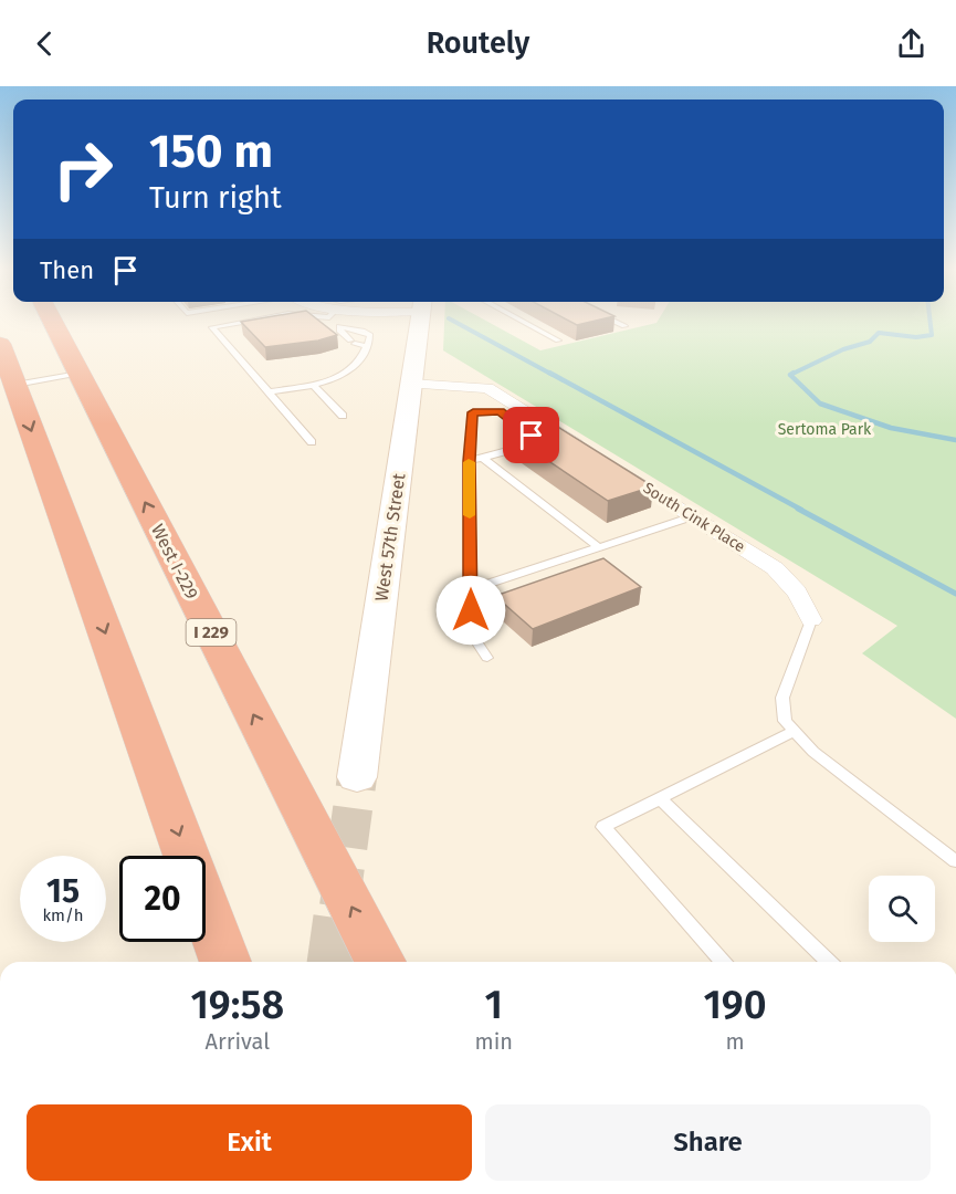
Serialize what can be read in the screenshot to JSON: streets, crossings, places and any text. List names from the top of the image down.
{
  "streets": {
    "highway": ["West I-229", "I 229"],
    "main road": ["West 57th Street"],
    "street": ["South Cink Place"]
  },
  "parks": ["Sertoma Park"],
  "page": {
    "header": "Routely",
    "turn": ["150 m", "Turn right"],
    "then": "Then",
    "speed": "15 km/h",
    "limit": "20",
    "eta": [
      "19:58",
      "Arrival",
      "1",
      "min",
      "190",
      "m"
    ],
    "buttons": ["Exit", "Share"]
  }
}
